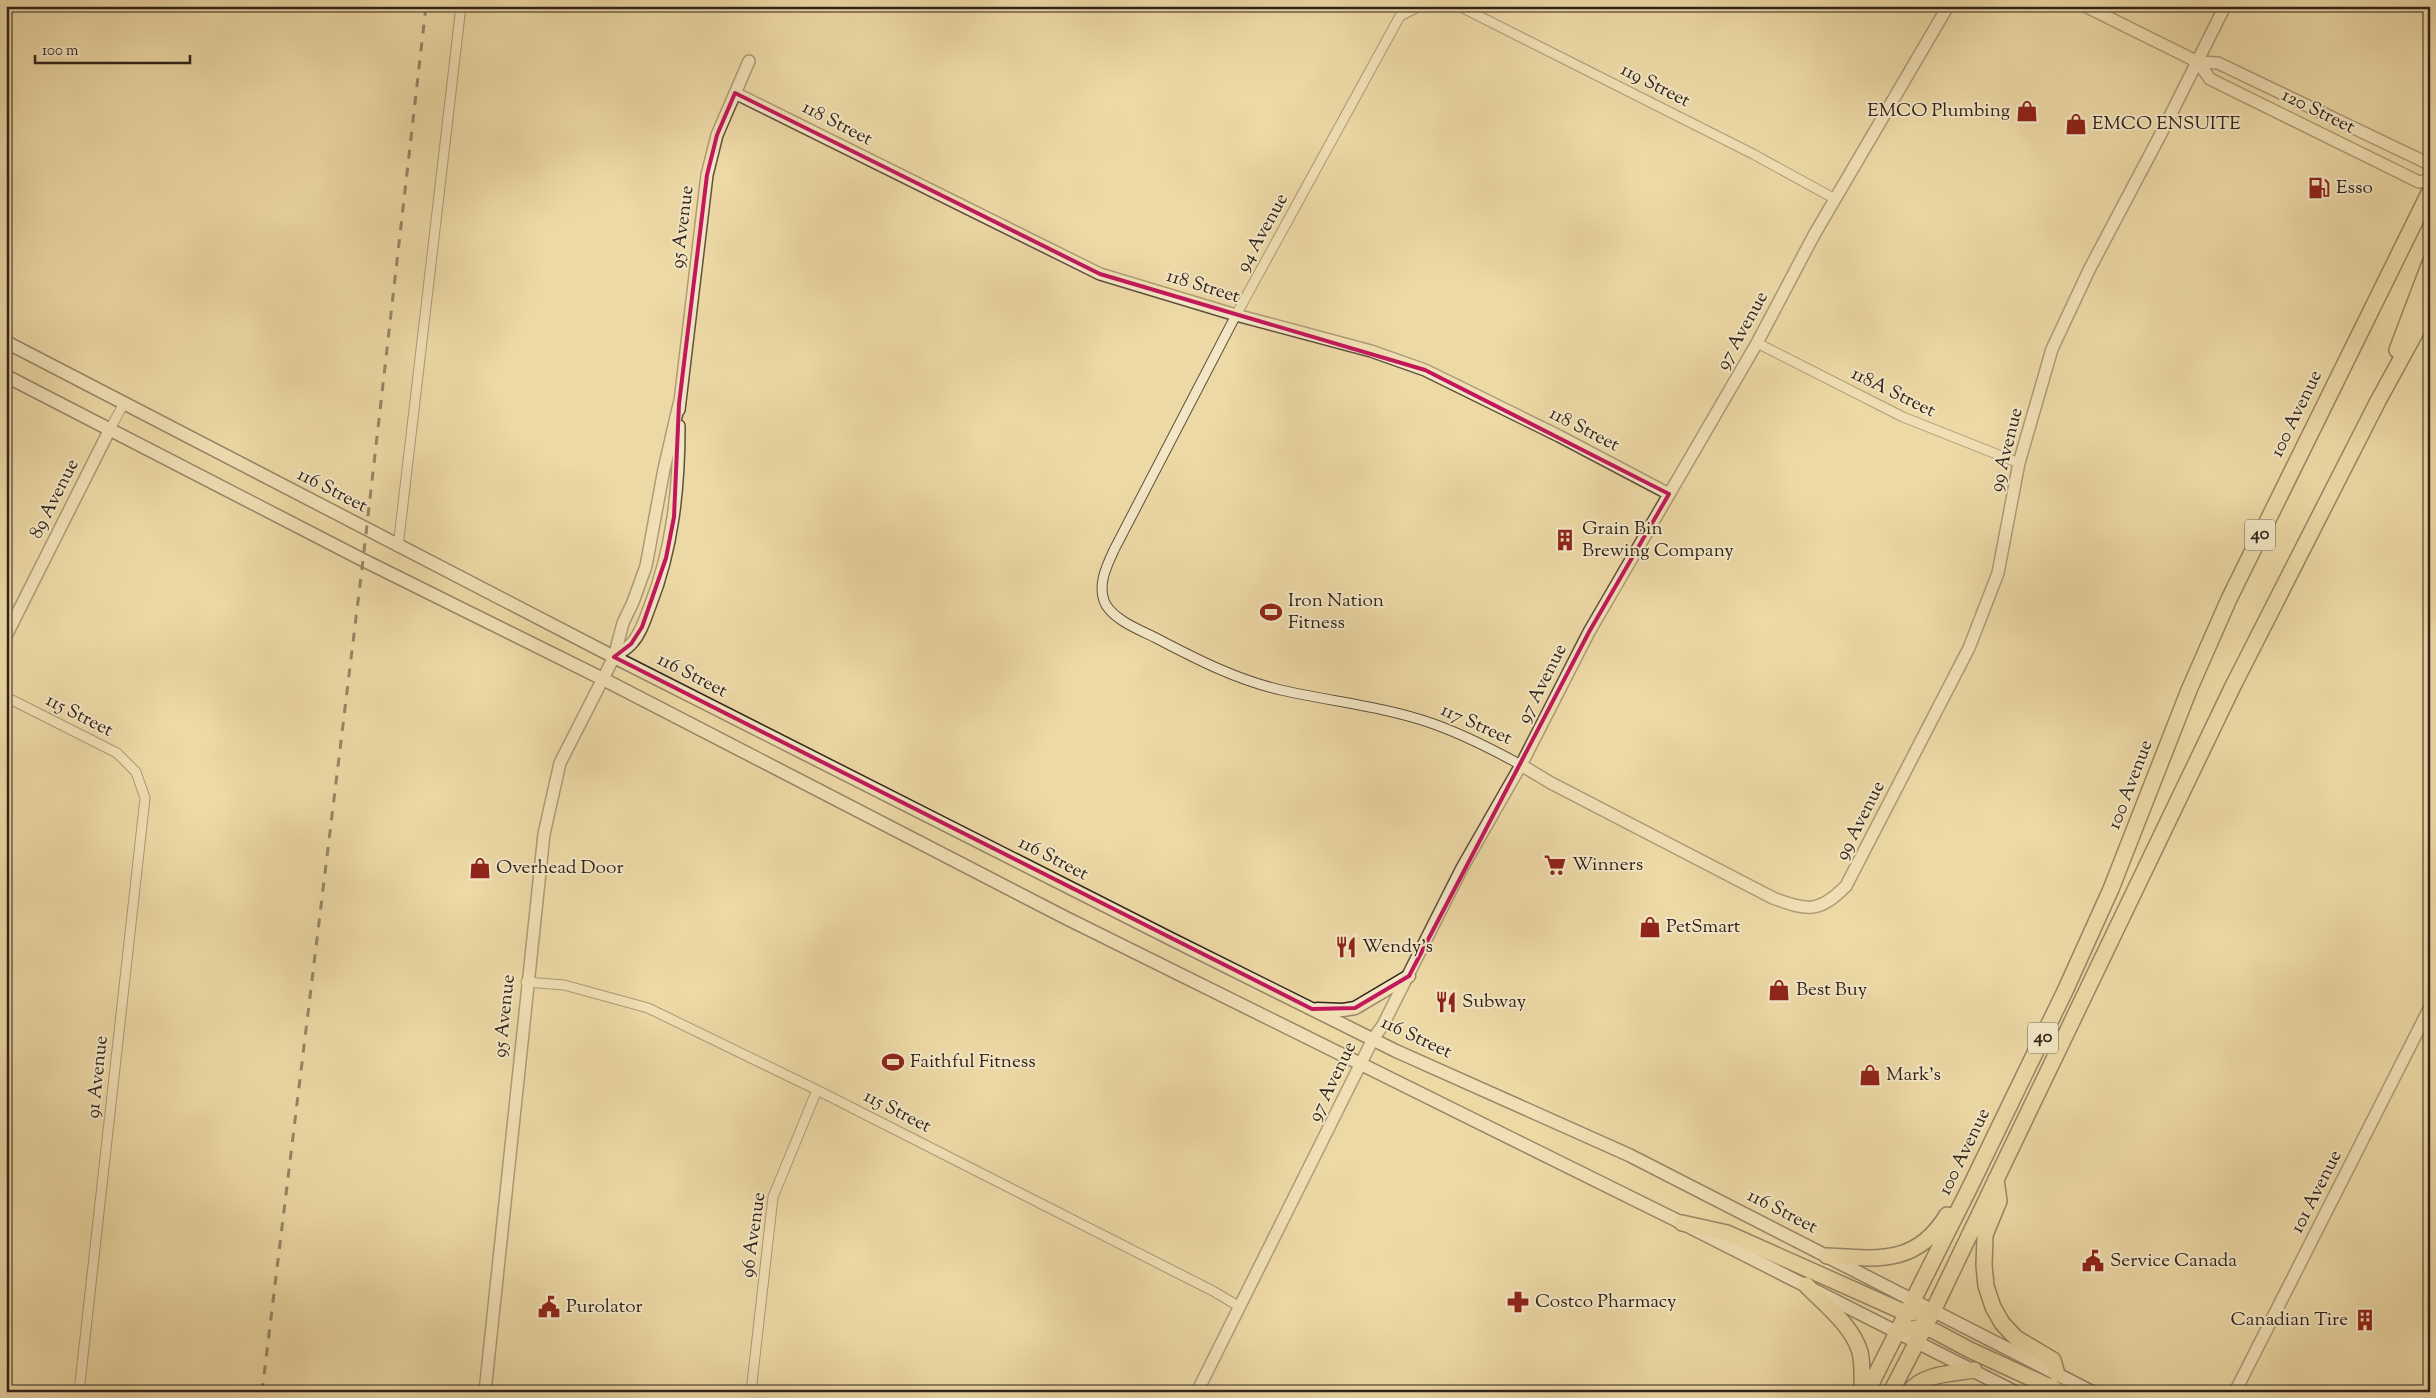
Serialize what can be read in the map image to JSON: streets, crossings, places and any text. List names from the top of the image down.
{
  "streets": {
    "main road": ["100 Avenue", "116 Street", "40"],
    "street": [
      "119 Street",
      "120 Street",
      "118 Street",
      "95 Avenue",
      "94 Avenue",
      "97 Avenue",
      "118A Street",
      "99 Avenue",
      "89 Avenue",
      "115 Street",
      "117 Street",
      "91 Avenue",
      "101 Avenue",
      "96 Avenue"
    ]
  },
  "crossings": [
    ["119 Street", "97 Avenue"],
    ["120 Street", "99 Avenue"],
    ["118 Street", "95 Avenue"],
    ["118 Street", "94 Avenue"],
    ["118 Street", "97 Avenue"],
    ["95 Avenue", "116 Street"],
    ["95 Avenue", "115 Street"],
    ["94 Avenue", "117 Street"],
    ["97 Avenue", "118A Street"],
    ["97 Avenue", "116 Street"],
    ["97 Avenue", "115 Street"],
    ["97 Avenue", "117 Street"],
    ["118A Street", "99 Avenue"],
    ["100 Avenue", "116 Street"],
    ["99 Avenue", "117 Street"],
    ["116 Street", "89 Avenue"],
    ["115 Street", "91 Avenue"],
    ["115 Street", "96 Avenue"]
  ],
  "places": {
    "shop": [
      "EMCO Plumbing",
      "EMCO ENSUITE",
      "Overhead Door",
      "PetSmart",
      "Best Buy",
      "Mark's"
    ],
    "fuel station": ["Esso"],
    "building": ["Grain Bin Brewing Company", "Canadian Tire"],
    "sports": ["Iron Nation Fitness", "Faithful Fitness"],
    "supermarket": ["Winners"],
    "restaurant": ["Wendy's", "Subway"],
    "public building": ["Service Canada", "Purolator"],
    "pharmacy": ["Costco Pharmacy"]
  },
  "scale_bar": "100 m"
}
